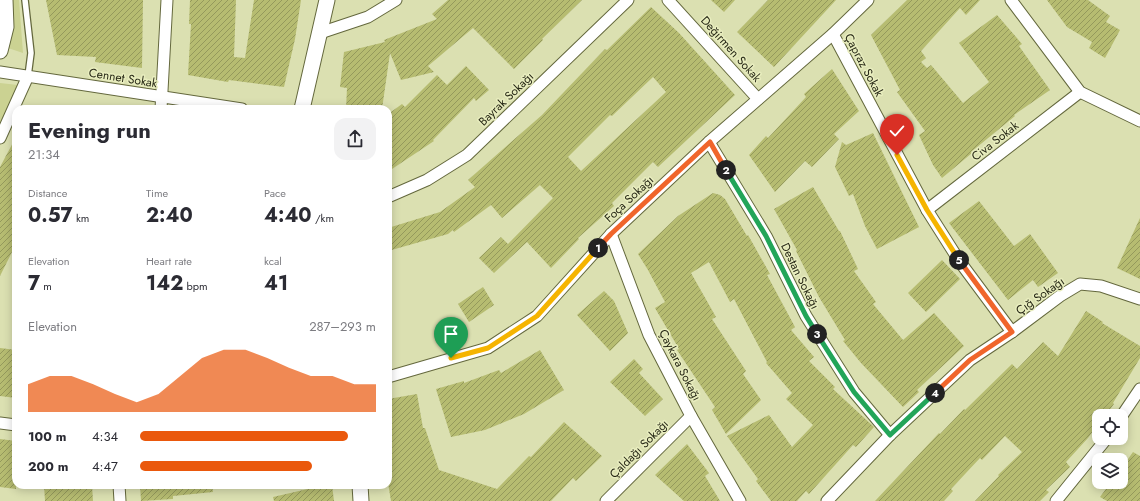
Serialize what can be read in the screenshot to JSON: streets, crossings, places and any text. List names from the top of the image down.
{
  "streets": {
    "street": [
      "Değirmen Sokak",
      "Çapraz Sokak",
      "Cennet Sokak",
      "Bayrak Sokağı",
      "Civa Sokak",
      "Foça Sokağı",
      "Destan Sokağı",
      "Çığ Sokağı",
      "Çaykara Sokağı",
      "Çaldağı Sokağı"
    ]
  },
  "crossings": [
    ["Değirmen Sokak", "Foça Sokağı"],
    ["Çapraz Sokak", "Civa Sokak"],
    ["Çapraz Sokak", "Foça Sokağı"],
    ["Çapraz Sokak", "Çığ Sokağı"],
    ["Foça Sokağı", "Destan Sokağı"],
    ["Foça Sokağı", "Çaykara Sokağı"],
    ["Destan Sokağı", "Çığ Sokağı"],
    ["Çaykara Sokağı", "Çaldağı Sokağı"]
  ],
  "page": {
    "heading": ["Evening run", "21:34"],
    "pins": [
      "2",
      "1",
      "5",
      "3",
      "4"
    ],
    "stats": [
      ["Distance", "0.57 km"],
      ["Time", "2:40"],
      ["Pace", "4:40 /km"],
      ["Elevation", "7 m"],
      ["Heart rate", "142 bpm"],
      ["kcal", "41"]
    ],
    "chart": ["Elevation", "287–293 m"],
    "list": [
      {
        "name": "100 m",
        "note": "4:34"
      },
      {
        "name": "200 m",
        "note": "4:47"
      }
    ]
  }
}
